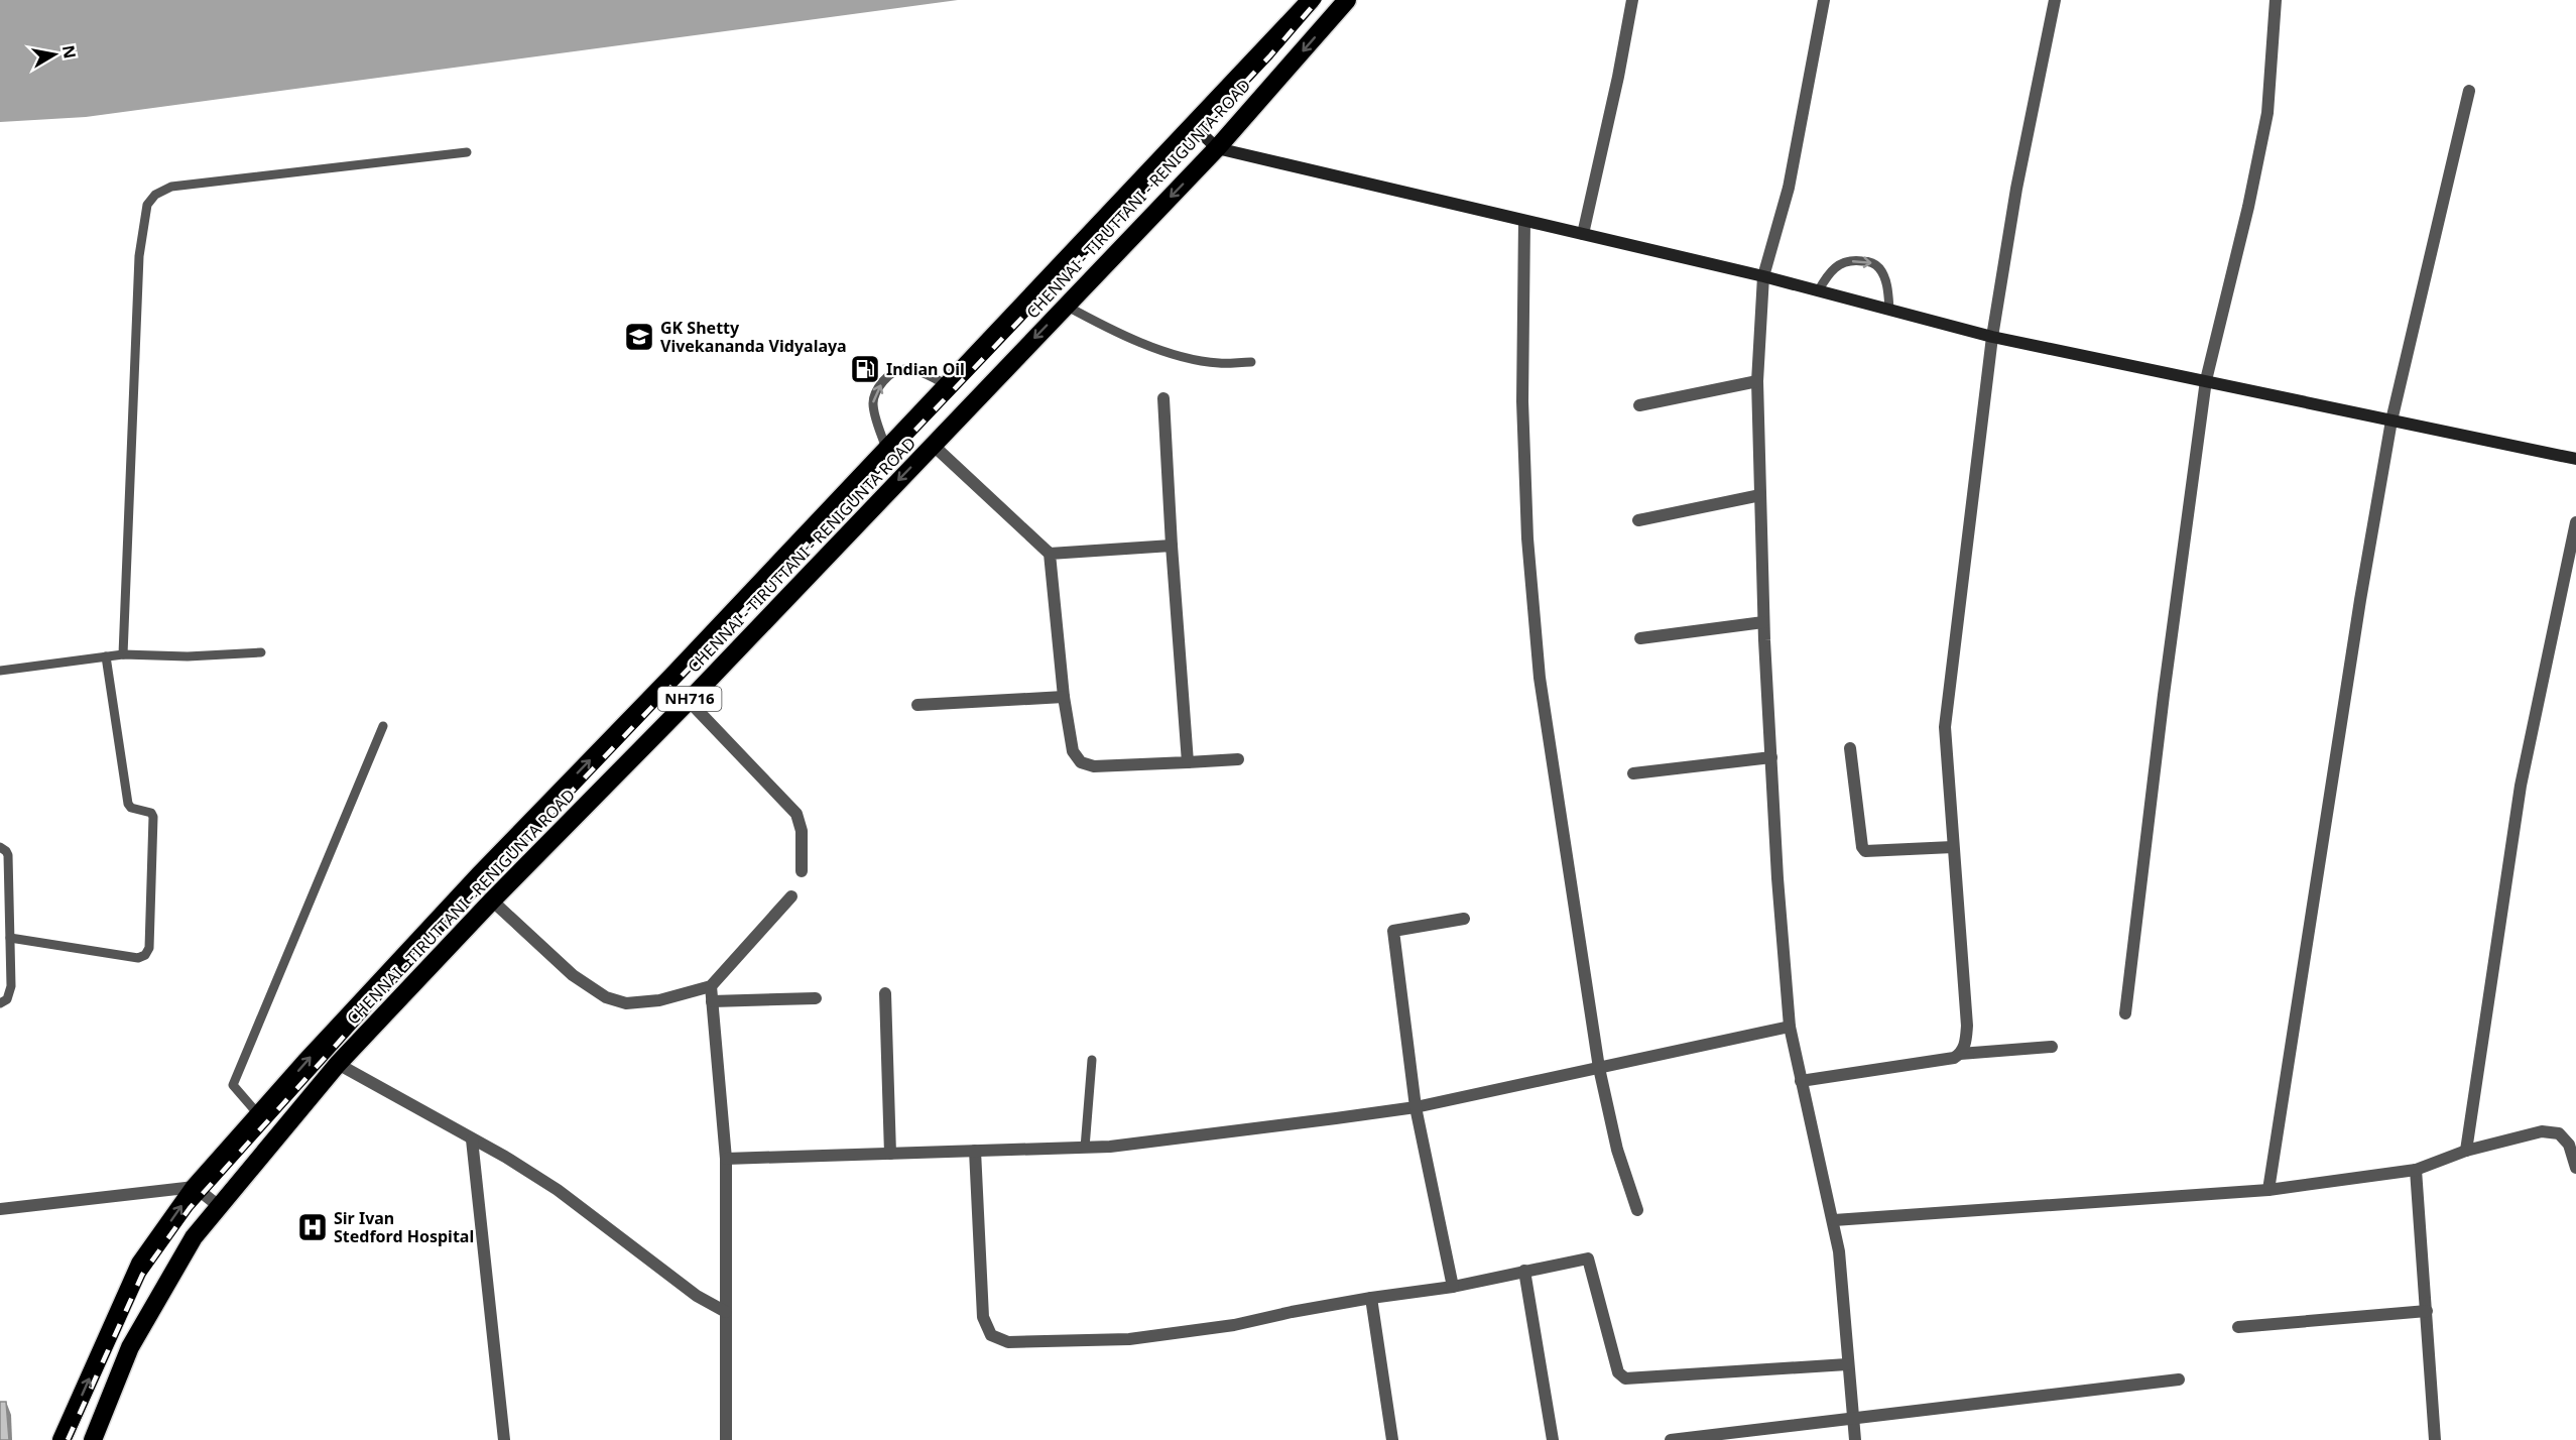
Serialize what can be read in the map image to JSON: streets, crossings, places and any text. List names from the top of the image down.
{
  "streets": {
    "highway": ["CHENNAI - TIRUTTANI - RENIGUNTA ROAD", "NH716"]
  },
  "places": {
    "school or university": ["GK Shetty Vivekananda Vidyalaya"],
    "fuel station": ["Indian Oil"],
    "hospital": ["Sir Ivan Stedford Hospital"]
  },
  "north": "right"
}
